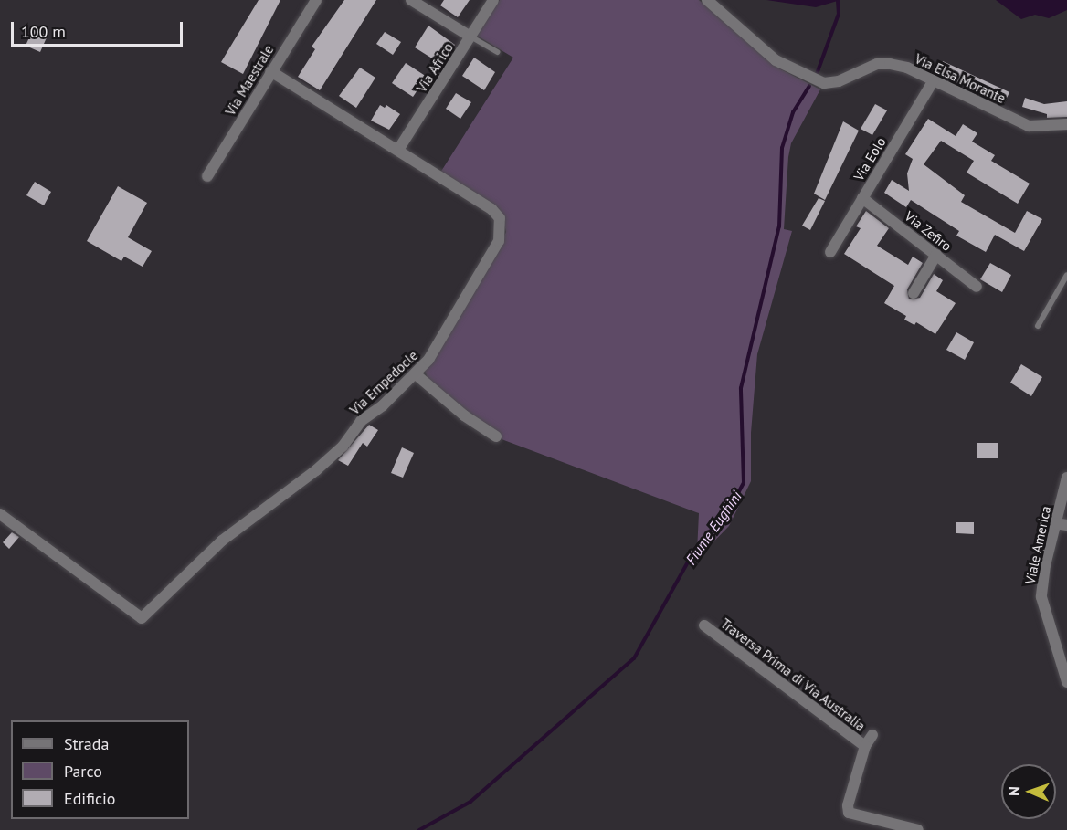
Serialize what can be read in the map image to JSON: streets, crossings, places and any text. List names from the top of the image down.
{
  "streets": {
    "street": [
      "Via Africo",
      "Via Elsa Morante",
      "Via Maestrale",
      "Via Eolo",
      "Via Zefiro",
      "Via Empedocle",
      "Viale America",
      "Traversa Prima di Via Australia"
    ]
  },
  "crossings": [
    ["Via Africo", "Via Empedocle"],
    ["Via Elsa Morante", "Via Eolo"],
    ["Via Maestrale", "Via Empedocle"],
    ["Via Eolo", "Via Zefiro"]
  ],
  "water": ["Fiume Eughini"],
  "legend": ["Strada", "Parco", "Edificio"],
  "scale_bar": "100 m",
  "north": "left"
}
